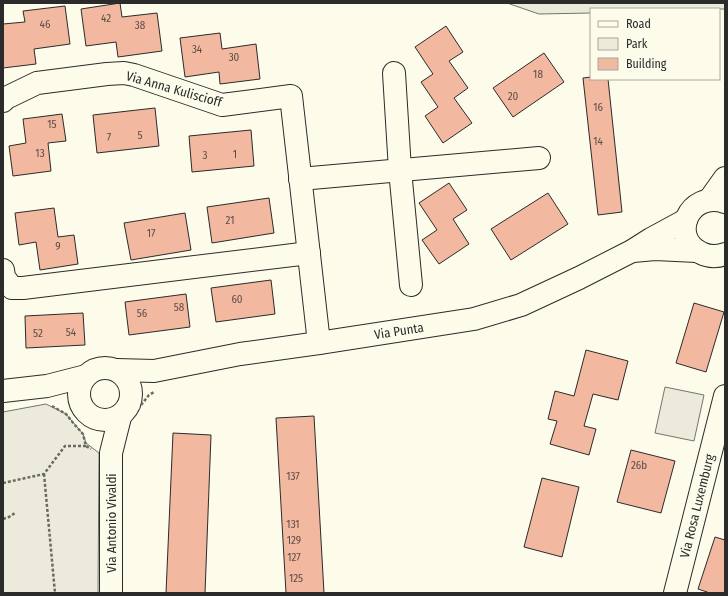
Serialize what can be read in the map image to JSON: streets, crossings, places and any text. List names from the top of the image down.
{
  "streets": {
    "street": [
      "Via Anna Kuliscioff",
      "Via Punta",
      "Via Rosa Luxemburg",
      "Via Antonio Vivaldi"
    ]
  },
  "crossings": [
    ["Via Anna Kuliscioff", "Via Punta"],
    ["Via Punta", "Via Antonio Vivaldi"]
  ],
  "house_numbers": [
    "42",
    "46",
    "38",
    "34",
    "30",
    "18",
    "20",
    "16",
    "15",
    "5",
    "7",
    "14",
    "13",
    "1",
    "3",
    "21",
    "17",
    "9",
    "60",
    "58",
    "56",
    "54",
    "52",
    "26b",
    "137",
    "131",
    "129",
    "127",
    "125"
  ],
  "legend": ["Road", "Park", "Building"]
}
